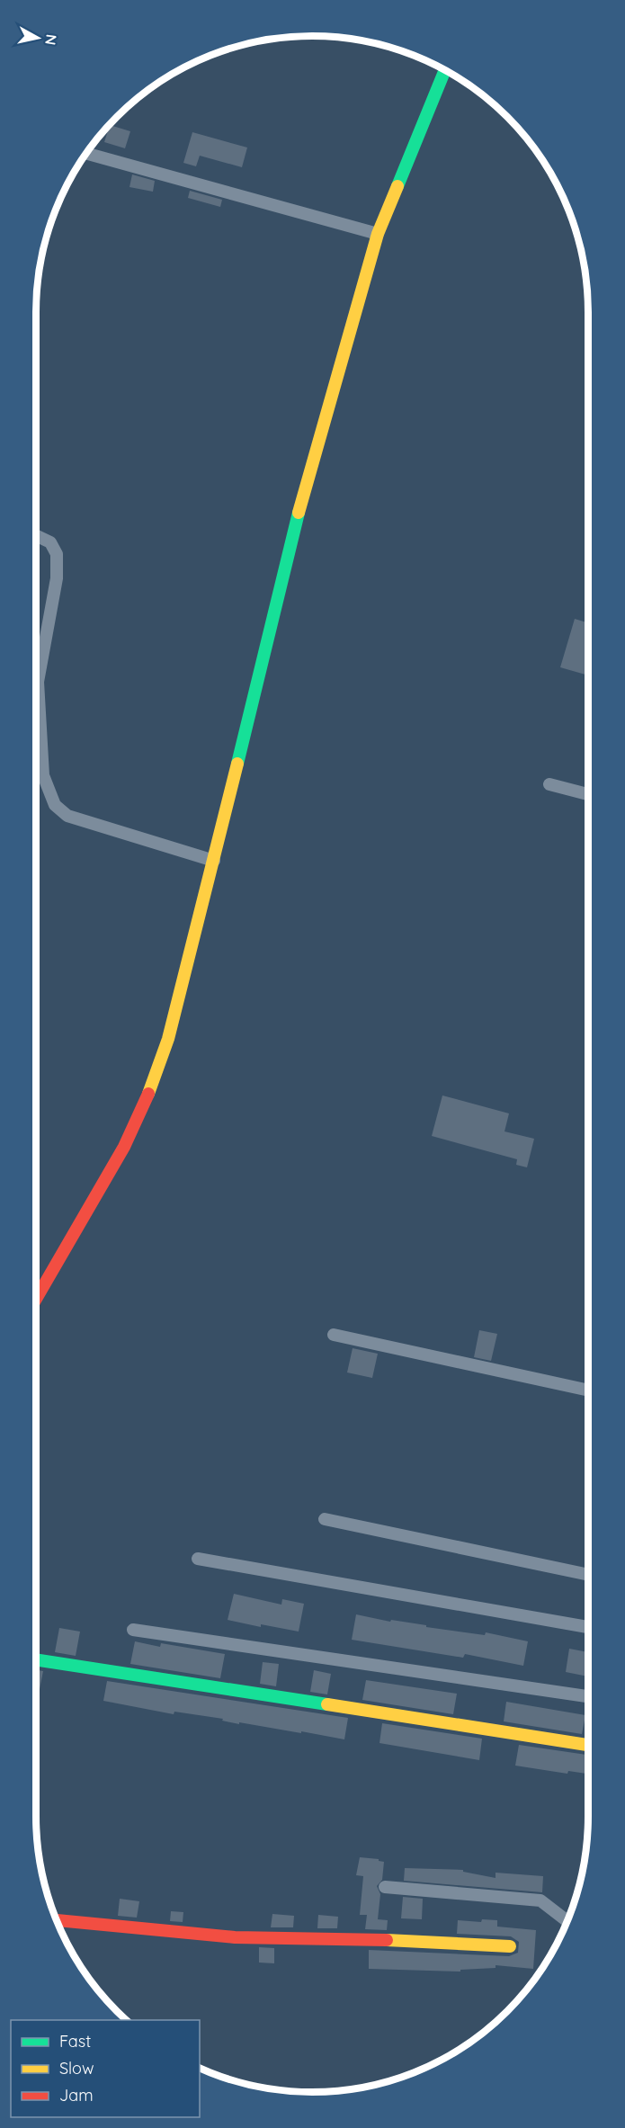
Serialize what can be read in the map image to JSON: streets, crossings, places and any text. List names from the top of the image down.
{
  "legend": ["Fast", "Slow", "Jam"],
  "north": "right"
}
